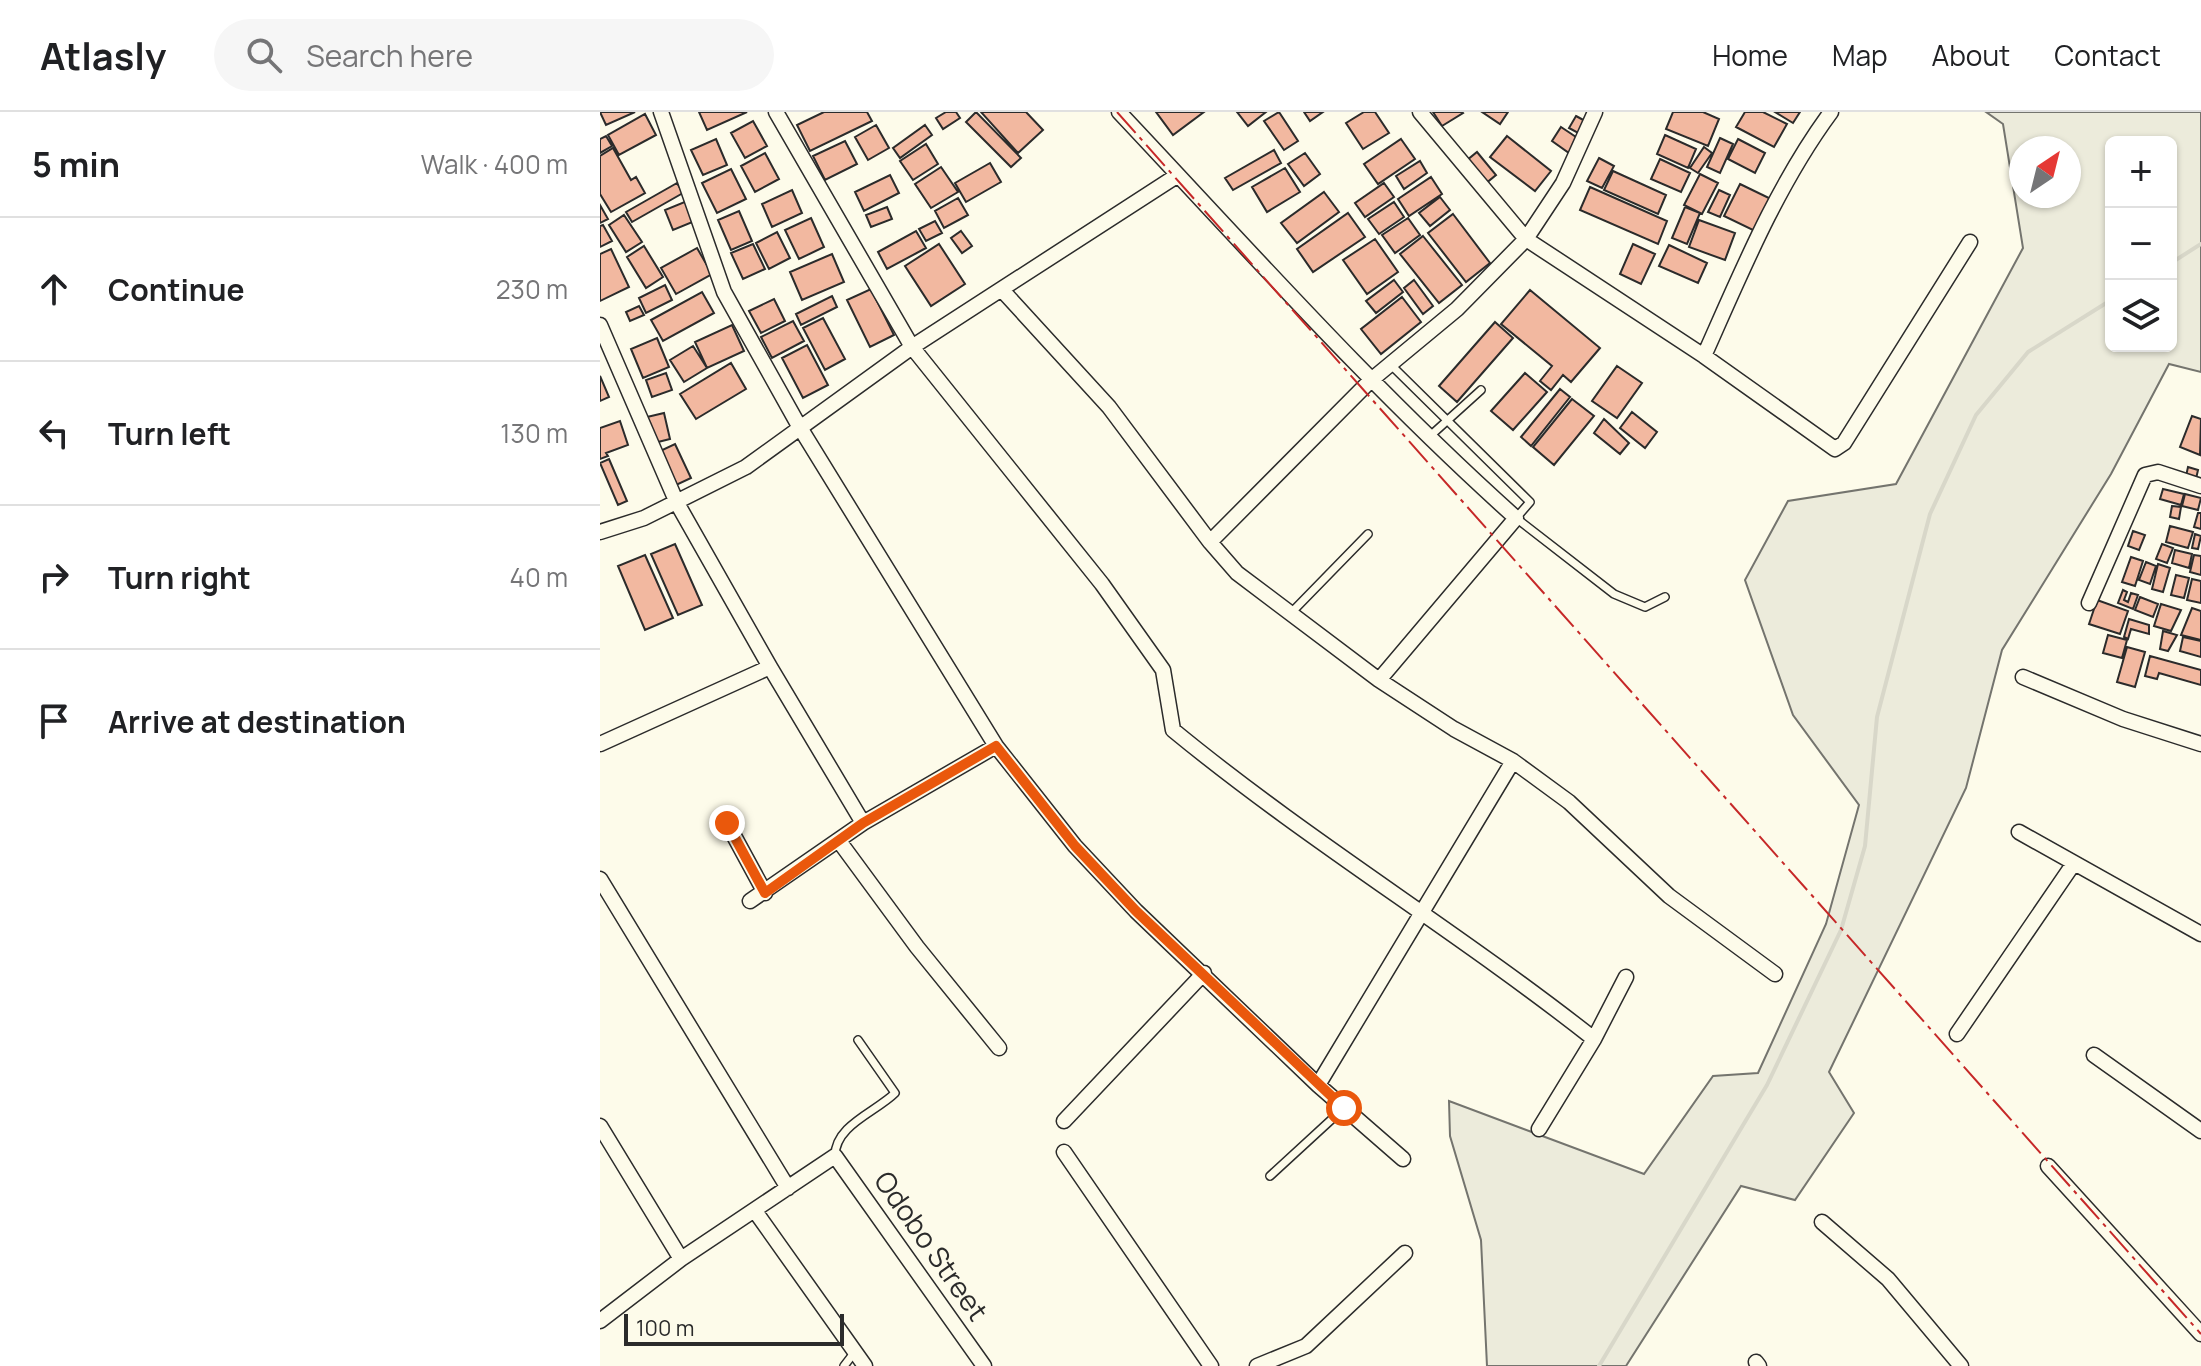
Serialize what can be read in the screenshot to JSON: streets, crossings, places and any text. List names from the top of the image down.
{
  "streets": {
    "street": ["Odobo Street"]
  },
  "scale_bar": "100 m",
  "north": "top right",
  "page": {
    "header": "Atlasly",
    "search": "Search here",
    "nav": [
      "Home",
      "Map",
      "About",
      "Contact"
    ],
    "heading": ["5 min", "Walk · 400 m"],
    "map_buttons": ["+", "−"],
    "list": [
      ["Continue", "230 m"],
      ["Turn left", "130 m"],
      ["Turn right", "40 m"],
      "Arrive at destination"
    ],
    "scale": "100 m"
  }
}
